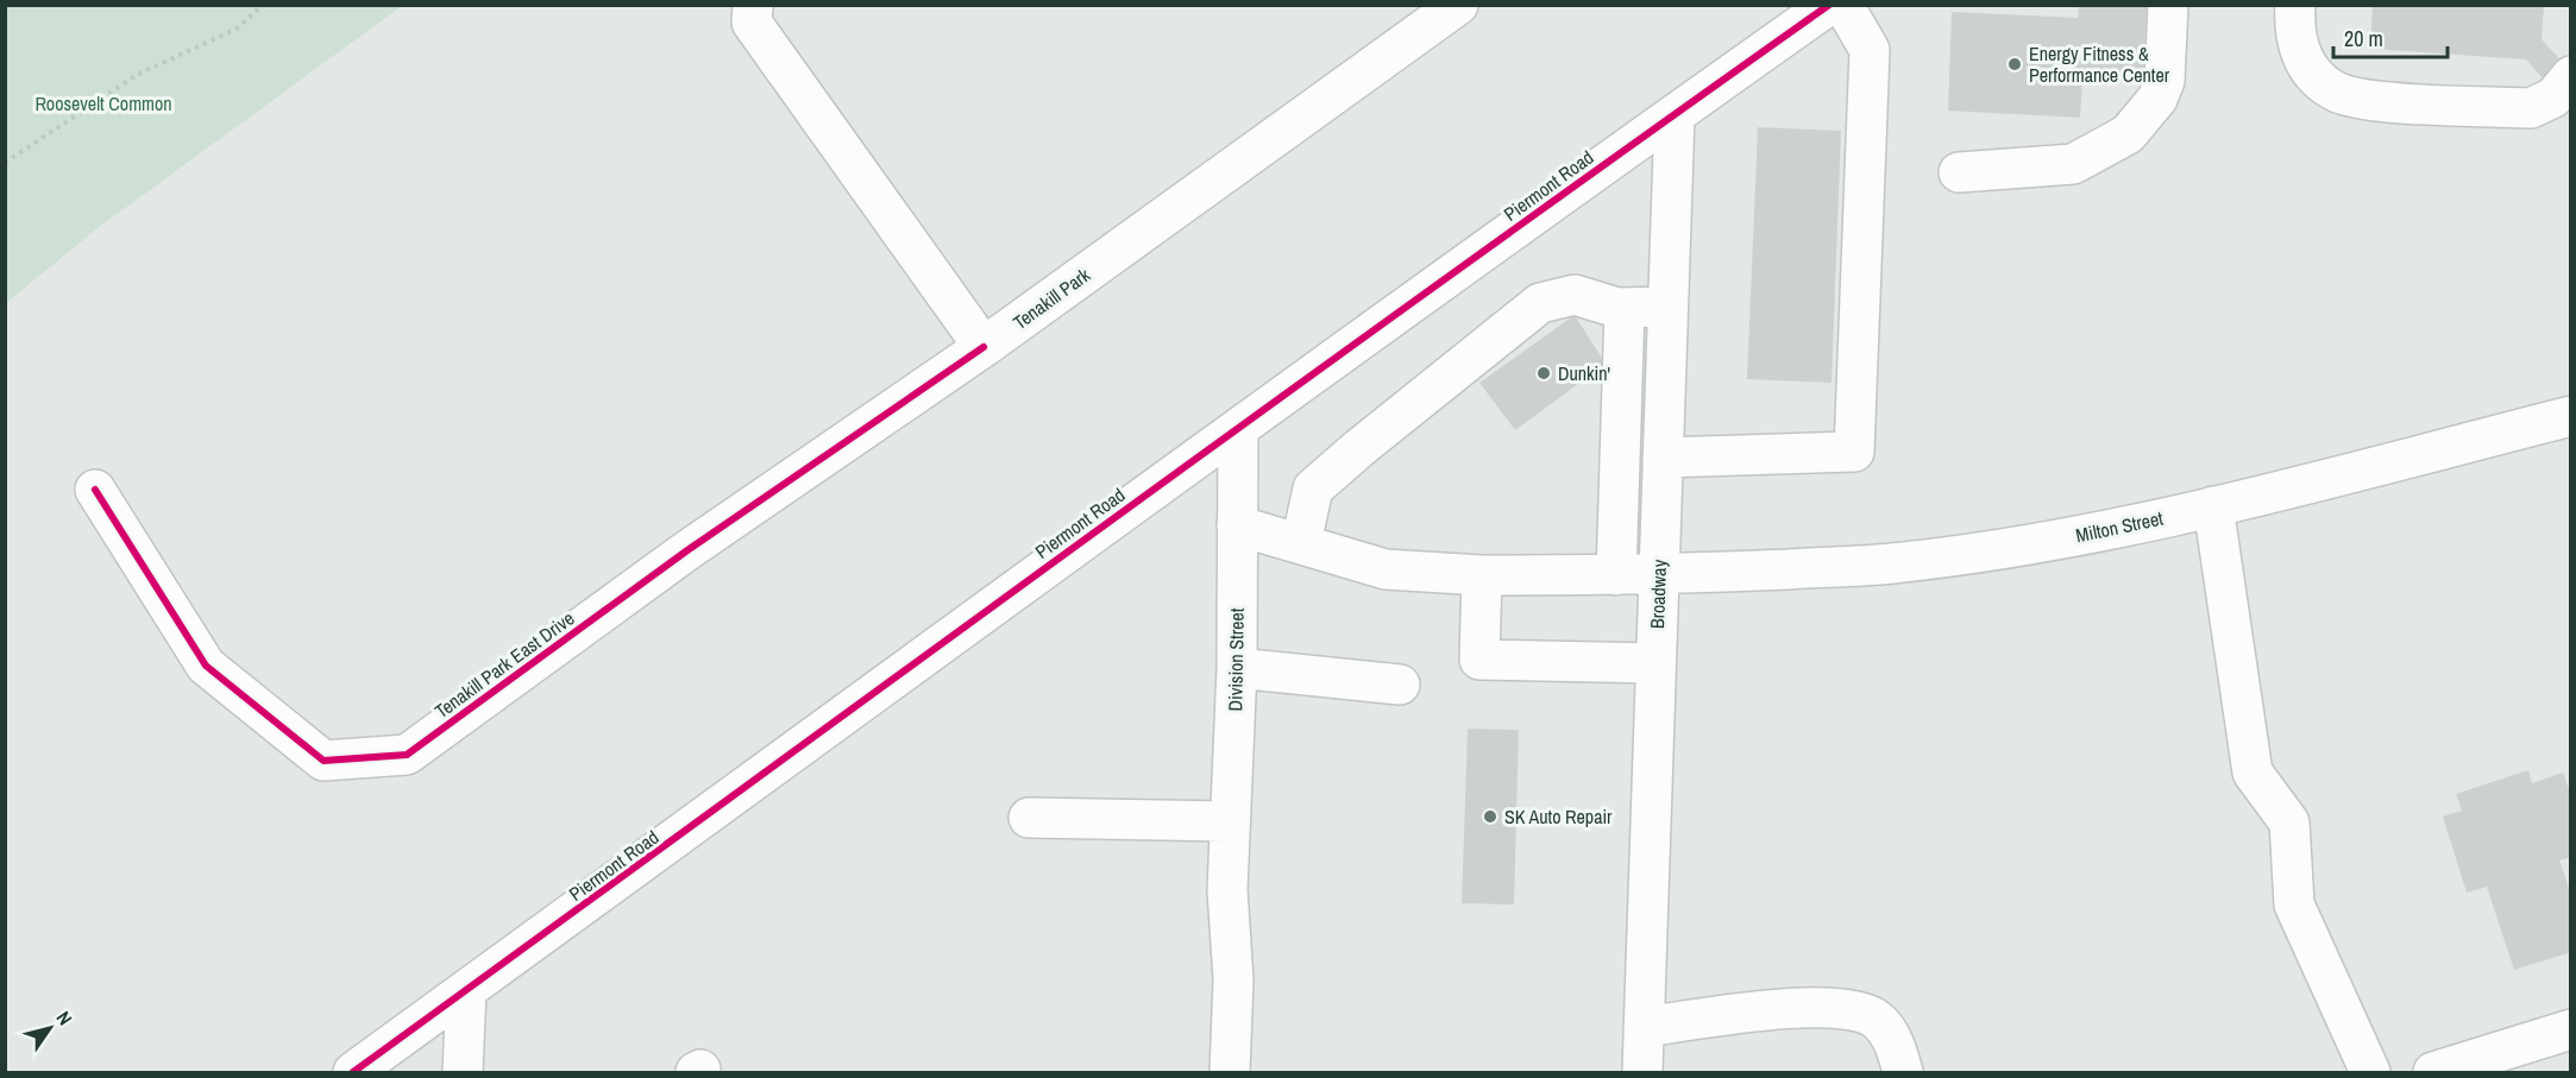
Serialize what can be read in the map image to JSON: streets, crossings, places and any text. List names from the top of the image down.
{
  "streets": {
    "street": [
      "Piermont Road",
      "Tenakill Park",
      "Milton Street",
      "Broadway",
      "Division Street",
      "Tenakill Park East Drive"
    ]
  },
  "crossings": [
    ["Piermont Road", "Broadway"],
    ["Piermont Road", "Division Street"],
    ["Tenakill Park", "Tenakill Park East Drive"],
    ["Milton Street", "Broadway"],
    ["Milton Street", "Division Street"]
  ],
  "parks": ["Roosevelt Common"],
  "places": ["Energy Fitness & Performance Center", "Dunkin'", "SK Auto Repair"],
  "scale_bar": "20 m",
  "north": "top right"
}
